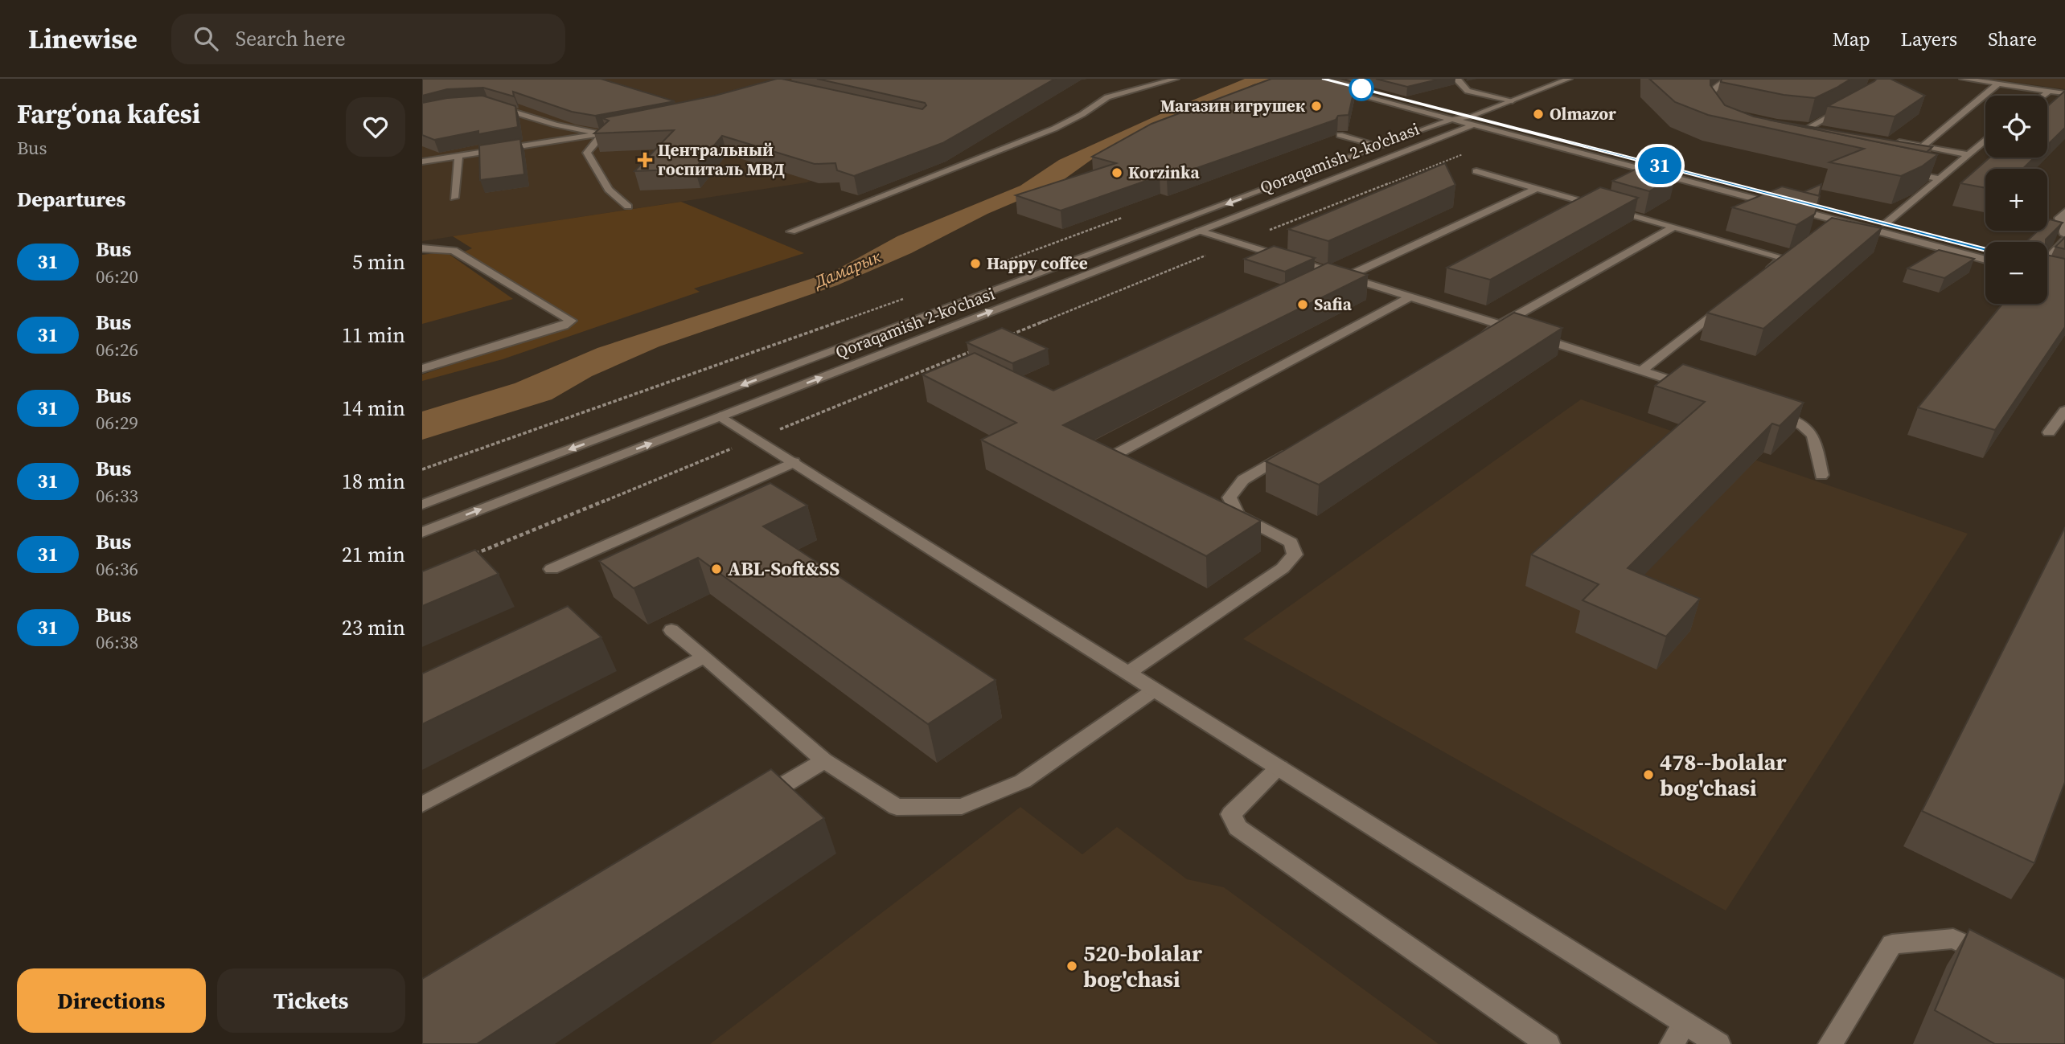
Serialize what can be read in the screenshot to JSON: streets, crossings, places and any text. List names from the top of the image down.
{
  "streets": {
    "main road": ["Qoraqamish 2-ko'chasi"]
  },
  "water": ["Дамарык"],
  "places": {
    "other": [
      "Магазин игрушек",
      "Olmazor",
      "Korzinka",
      "Happy coffee",
      "Safia",
      "ABL-Soft&SS",
      "478--bolalar bog'chasi",
      "520-bolalar bog'chasi"
    ],
    "health": ["Центральный госпиталь МВД"]
  },
  "lines": ["bus line 31"],
  "page": {
    "header": "Linewise",
    "search": "Search here",
    "nav": ["Map", "Layers", "Share"],
    "heading": [
      ["Farg‘ona kafesi", "Bus"],
      "Departures"
    ],
    "on_map": "31",
    "map_buttons": ["+", "−"],
    "list": [
      {
        "mark": "31",
        "name": "Bus",
        "note": "06:20",
        "value": "5 min"
      },
      {
        "mark": "31",
        "name": "Bus",
        "note": "06:26",
        "value": "11 min"
      },
      {
        "mark": "31",
        "name": "Bus",
        "note": "06:29",
        "value": "14 min"
      },
      {
        "mark": "31",
        "name": "Bus",
        "note": "06:33",
        "value": "18 min"
      },
      {
        "mark": "31",
        "name": "Bus",
        "note": "06:36",
        "value": "21 min"
      },
      {
        "mark": "31",
        "name": "Bus",
        "note": "06:38",
        "value": "23 min"
      }
    ],
    "buttons": ["Directions", "Tickets"]
  }
}
